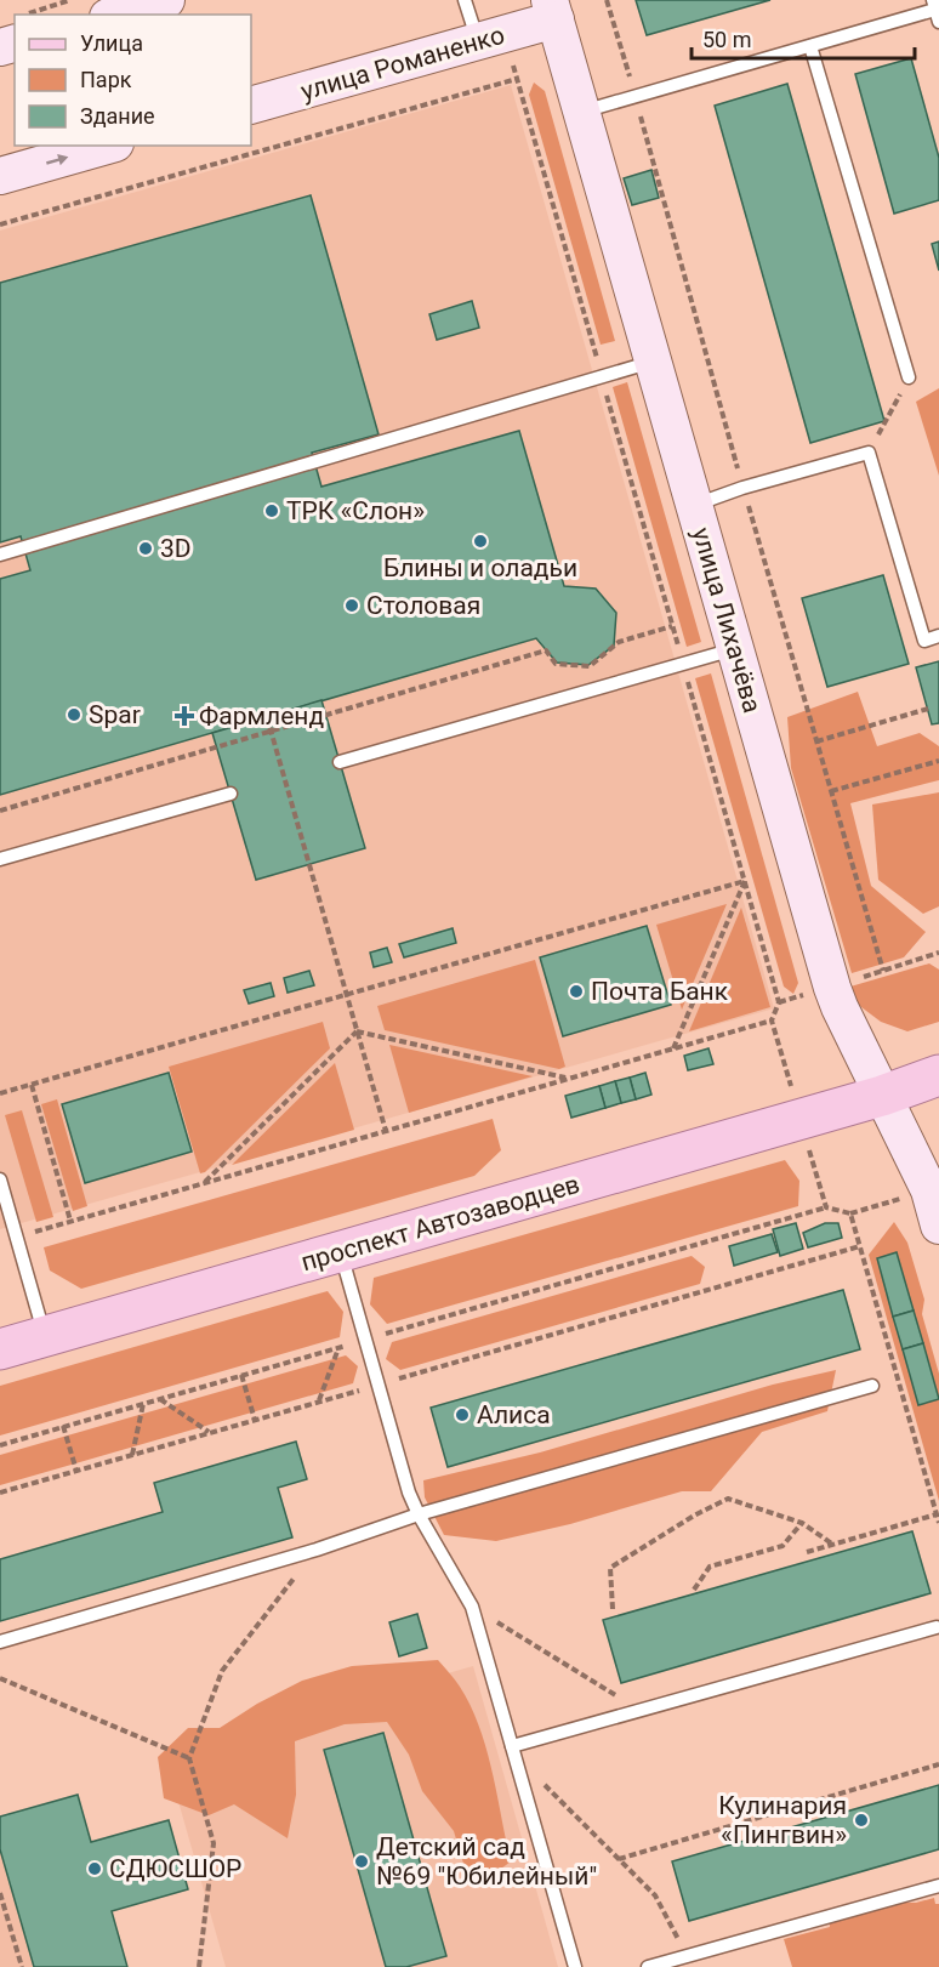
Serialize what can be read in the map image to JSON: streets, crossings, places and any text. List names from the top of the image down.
{
  "streets": {
    "main road": ["улица Романенко", "улица Лихачёва", "проспект Автозаводцев"]
  },
  "crossings": [
    ["улица Романенко", "улица Лихачёва"],
    ["улица Лихачёва", "проспект Автозаводцев"]
  ],
  "places": {
    "other": [
      "ТРК «Слон»",
      "Блины и оладьи",
      "3D",
      "Столовая",
      "Spar",
      "Почта Банк",
      "Алиса",
      "Кулинария «Пингвин»",
      "Детский сад №69 \"Юбилейный\"",
      "СДЮСШОР"
    ],
    "health": ["Фармленд"]
  },
  "legend": ["Улица", "Парк", "Здание"],
  "scale_bar": "50 m"
}
